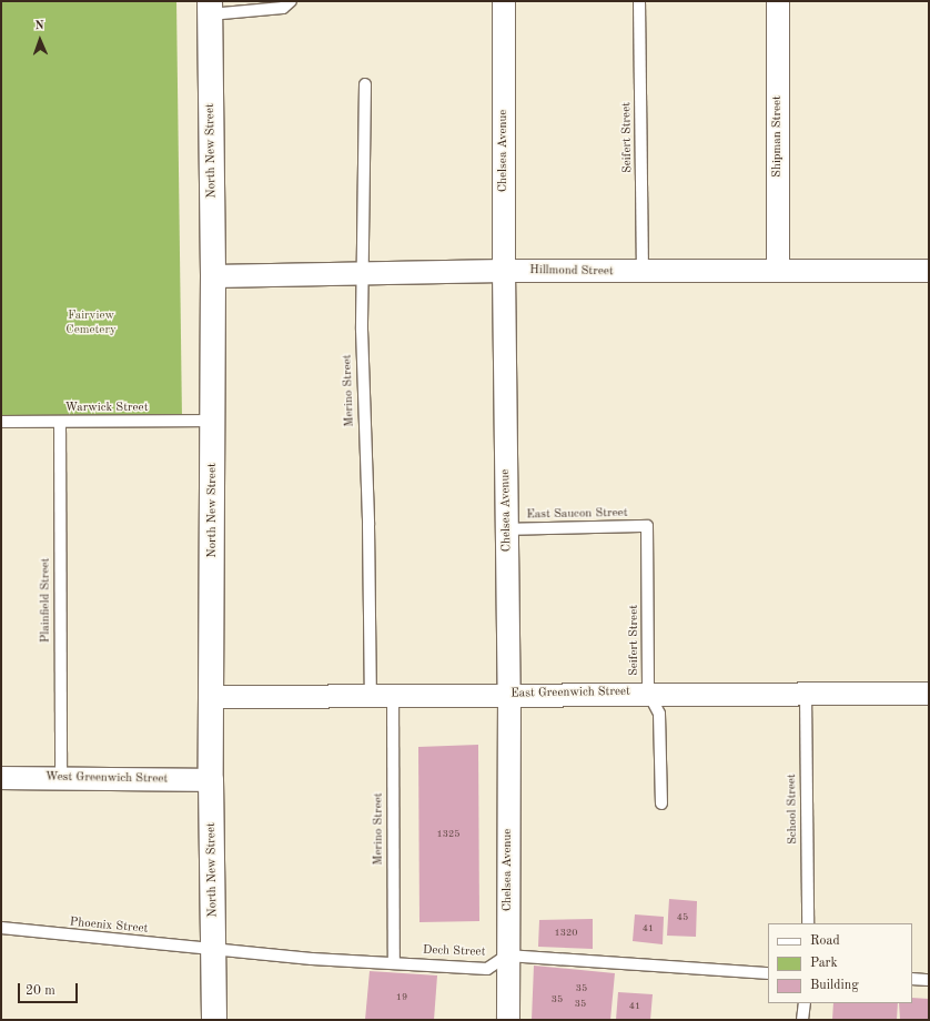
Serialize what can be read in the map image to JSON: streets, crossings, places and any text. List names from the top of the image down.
{
  "streets": {
    "street": [
      "Shipman Street",
      "North New Street",
      "Chelsea Avenue",
      "Hillmond Street",
      "East Greenwich Street",
      "West Greenwich Street"
    ],
    "lane": [
      "Seifert Street",
      "Merino Street",
      "Warwick Street",
      "East Saucon Street",
      "Plainfield Street",
      "School Street",
      "Phoenix Street",
      "Dech Street"
    ]
  },
  "crossings": [
    ["Shipman Street", "Hillmond Street"],
    ["Seifert Street", "Hillmond Street"],
    ["Seifert Street", "East Saucon Street"],
    ["Seifert Street", "East Greenwich Street"],
    ["North New Street", "Hillmond Street"],
    ["North New Street", "Warwick Street"],
    ["North New Street", "East Greenwich Street"],
    ["North New Street", "West Greenwich Street"],
    ["North New Street", "Phoenix Street"],
    ["North New Street", "Dech Street"],
    ["Chelsea Avenue", "Hillmond Street"],
    ["Chelsea Avenue", "East Saucon Street"],
    ["Chelsea Avenue", "East Greenwich Street"],
    ["Chelsea Avenue", "Dech Street"],
    ["Hillmond Street", "Merino Street"],
    ["Merino Street", "East Greenwich Street"],
    ["Merino Street", "Dech Street"],
    ["Warwick Street", "Plainfield Street"],
    ["Plainfield Street", "West Greenwich Street"],
    ["East Greenwich Street", "School Street"],
    ["Phoenix Street", "Dech Street"]
  ],
  "parks": ["Fairview Cemetery"],
  "house_numbers": [
    "1325",
    "45",
    "41",
    "1320",
    "35",
    "19",
    "35",
    "35",
    "41"
  ],
  "legend": ["Road", "Park", "Building"],
  "scale_bar": "20 m",
  "north": "top"
}
